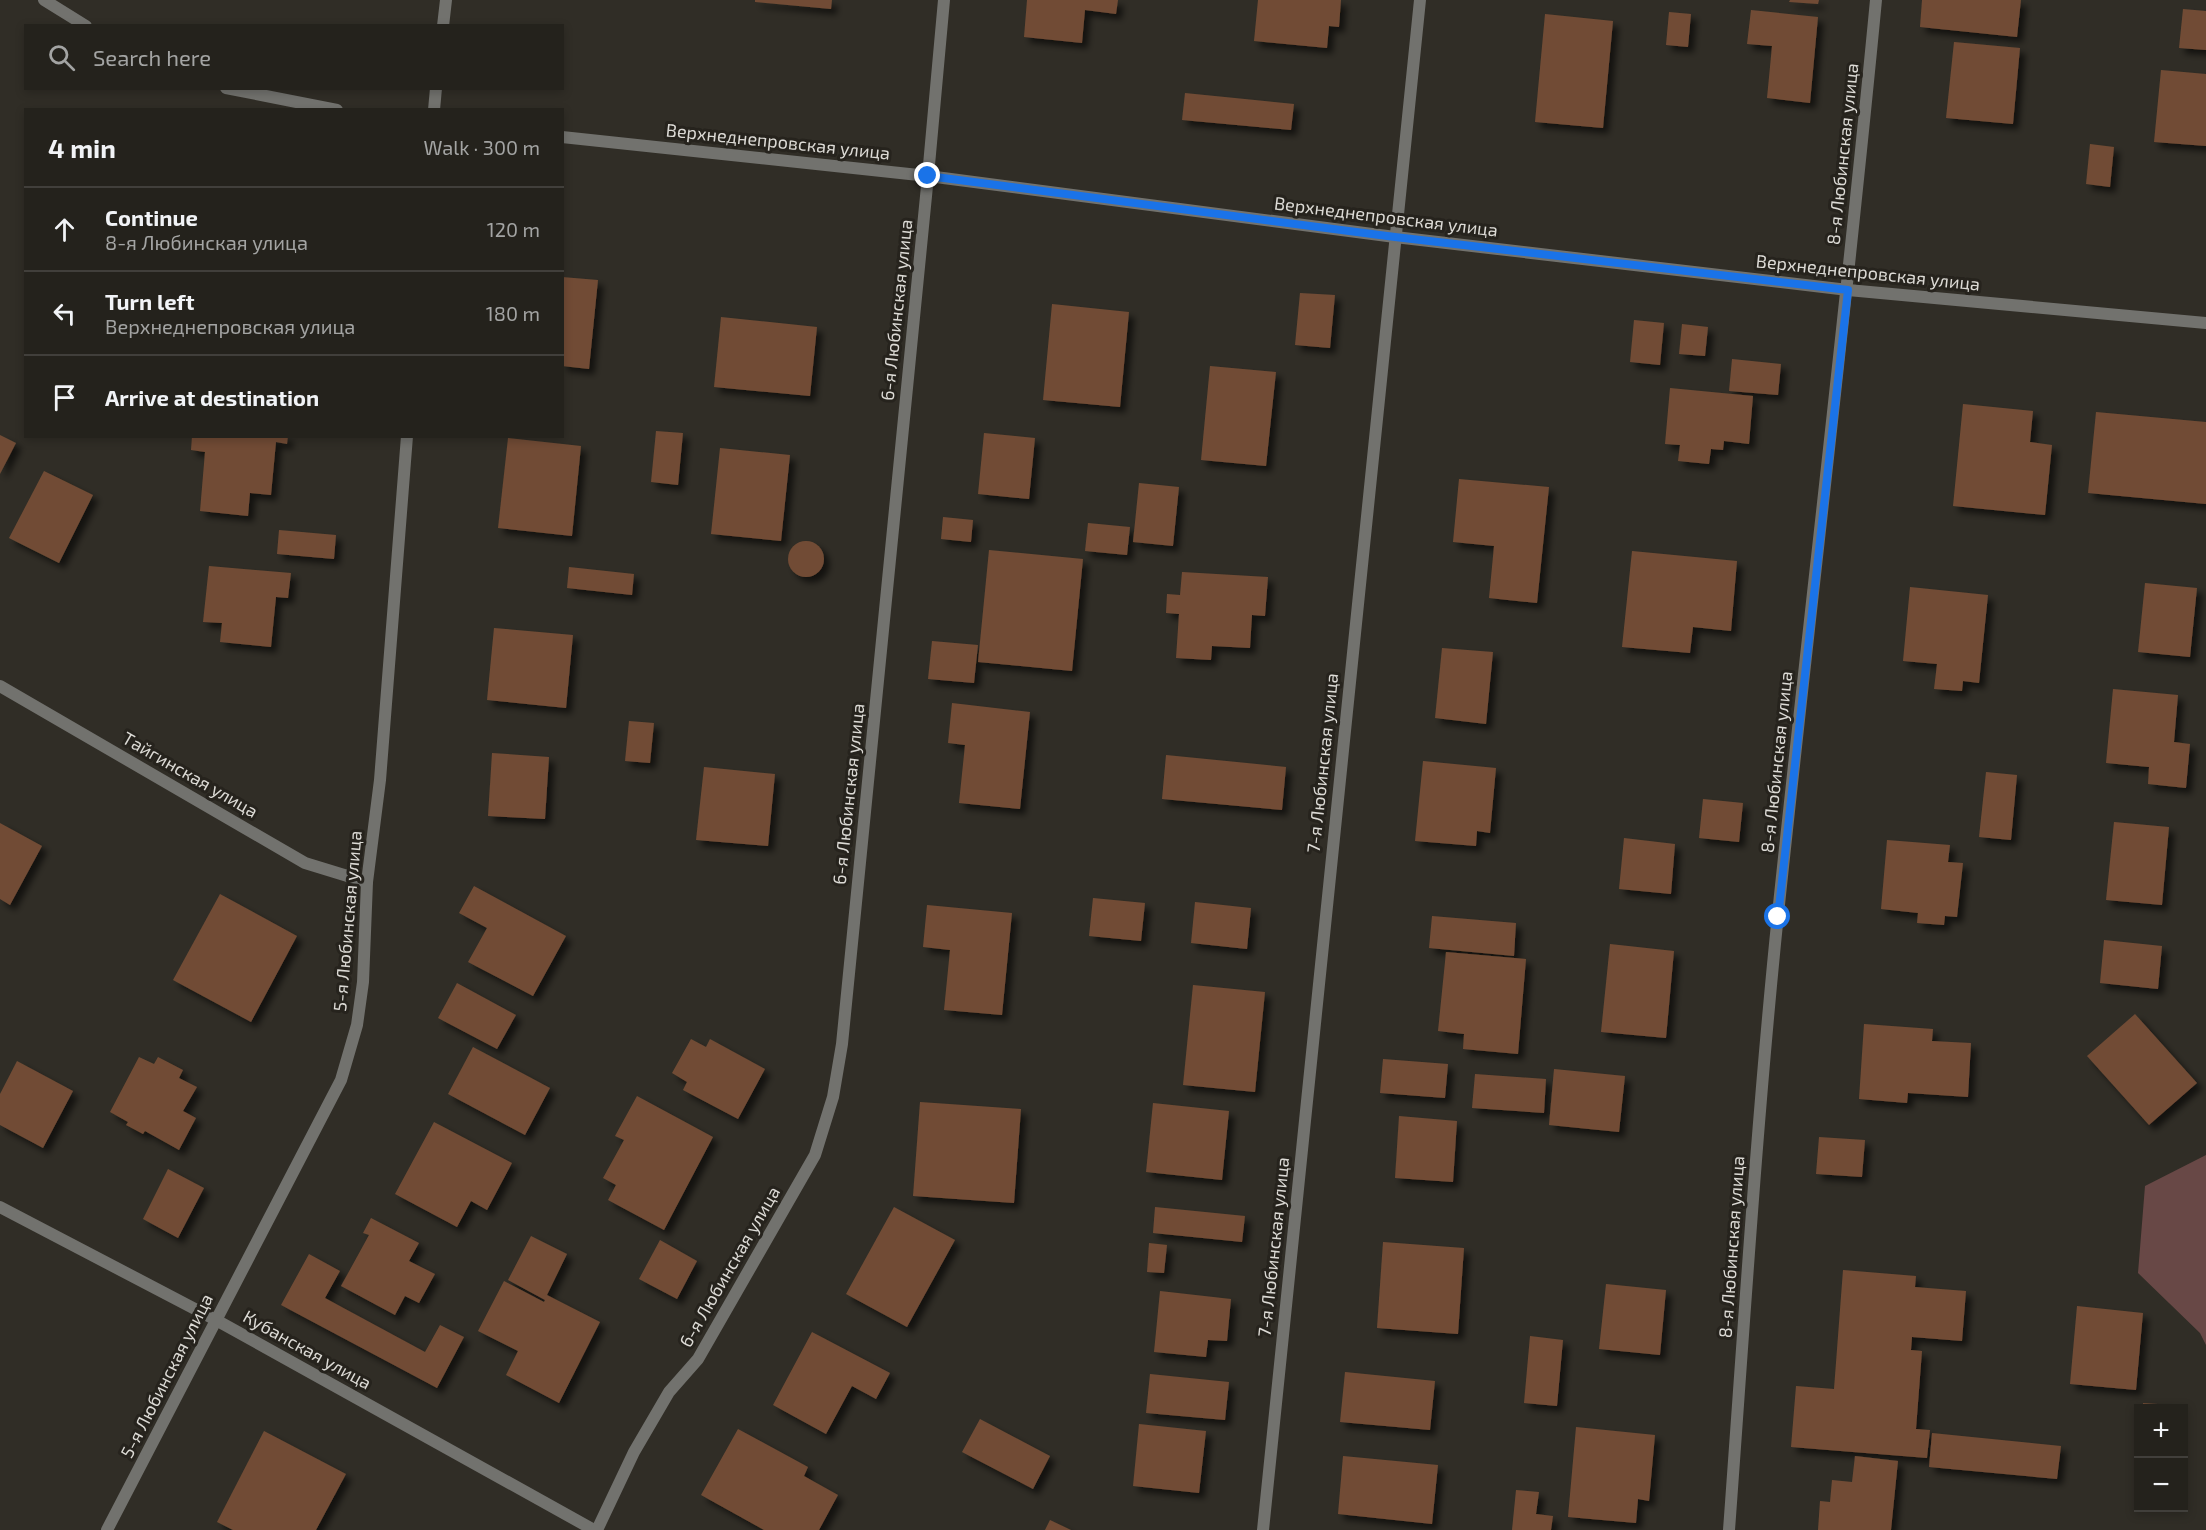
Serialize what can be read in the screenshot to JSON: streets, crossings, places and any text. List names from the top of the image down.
{
  "streets": {
    "street": [
      "Верхнеднепровская улица",
      "8-я Любинская улица",
      "6-я Любинская улица",
      "7-я Любинская улица",
      "Тайгинская улица",
      "5-я Любинская улица",
      "Кубанская улица"
    ]
  },
  "crossings": [
    ["Верхнеднепровская улица", "8-я Любинская улица"],
    ["Верхнеднепровская улица", "6-я Любинская улица"],
    ["Верхнеднепровская улица", "7-я Любинская улица"],
    ["6-я Любинская улица", "Кубанская улица"],
    ["Тайгинская улица", "5-я Любинская улица"],
    ["5-я Любинская улица", "Кубанская улица"]
  ],
  "page": {
    "search": "Search here",
    "heading": ["4 min", "Walk · 300 m"],
    "list": [
      ["Continue", "8-я Любинская улица", "120 m"],
      ["Turn left", "Верхнеднепровская улица", "180 m"],
      "Arrive at destination"
    ],
    "map_buttons": ["+", "−"]
  }
}
